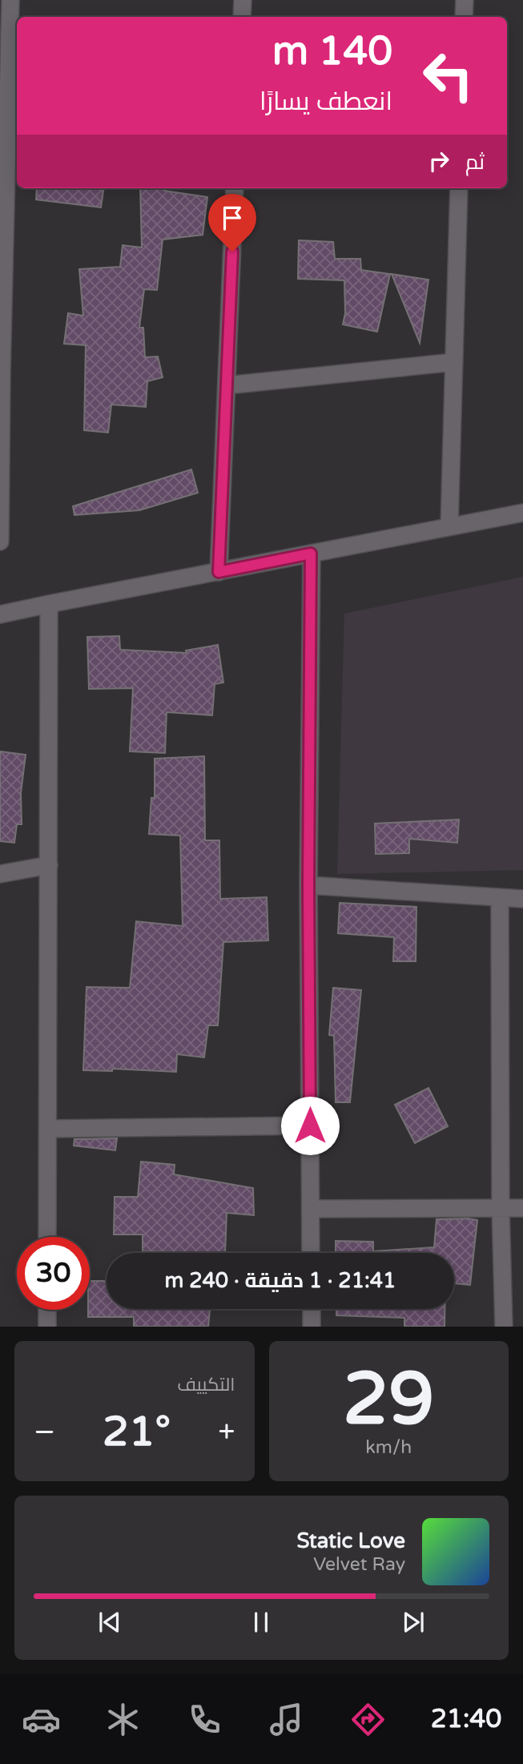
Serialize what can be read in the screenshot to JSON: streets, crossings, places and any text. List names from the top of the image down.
{
  "page": {
    "turn": ["140 m", "انعطف يسارًا"],
    "then": "ثم",
    "limit": "30",
    "trip": "21:41 · 1 دقيقة · 240 m",
    "tile": [
      ["29", "km/h"],
      "التكييف"
    ],
    "heat": ["−", "21°", "+"],
    "song": ["Static Love", "Velvet Ray"],
    "tabs": "21:40"
  }
}
